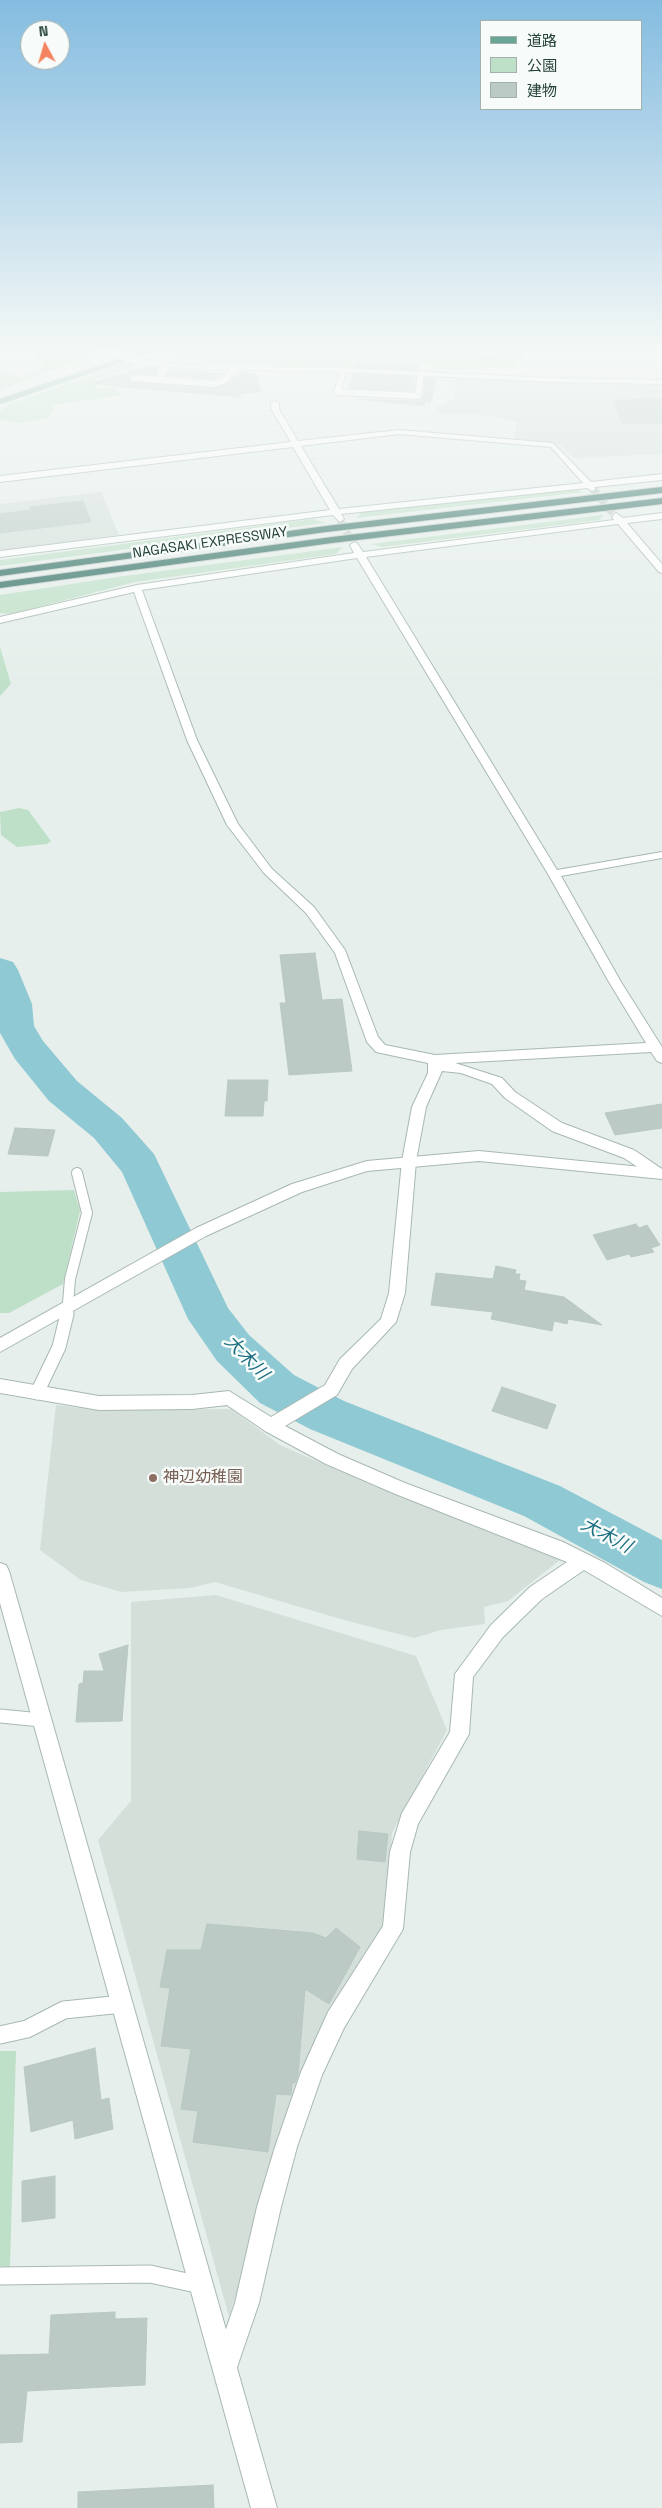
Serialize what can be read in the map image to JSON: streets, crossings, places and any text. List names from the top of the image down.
{
  "streets": {
    "highway": ["NAGASAKI EXPRESSWAY"]
  },
  "water": ["大木川"],
  "places": ["神辺幼稚園"],
  "legend": ["道路", "公園", "建物"],
  "north": "top"
}
